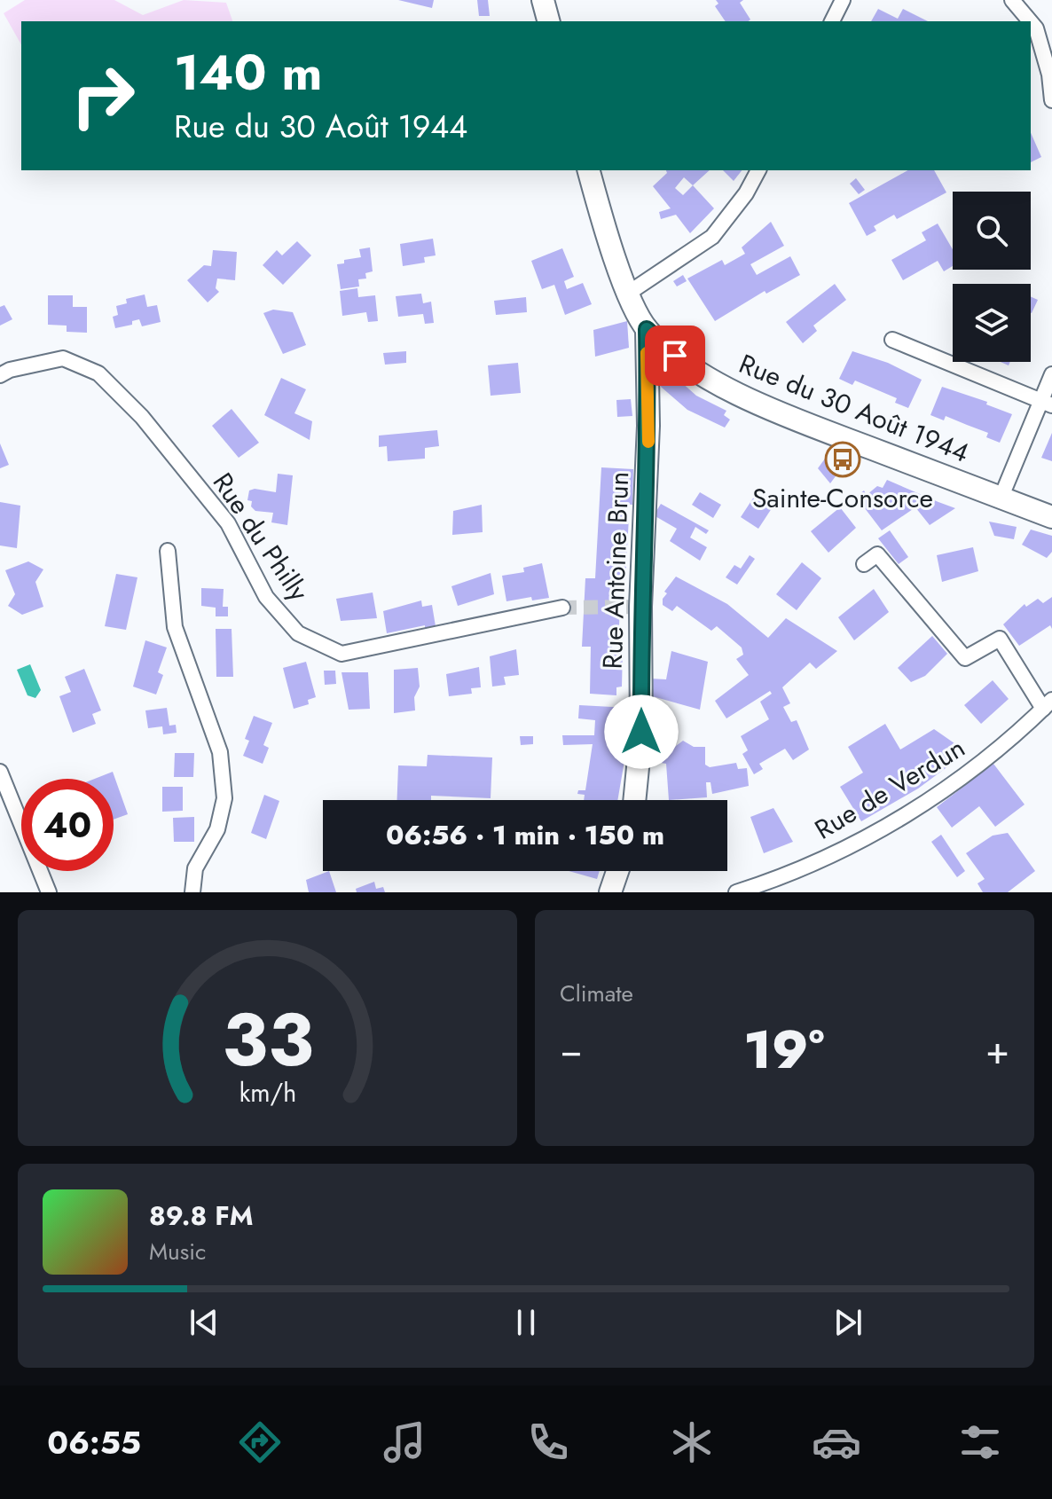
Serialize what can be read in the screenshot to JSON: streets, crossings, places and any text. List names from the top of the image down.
{
  "streets": {
    "street": [
      "Rue du 30 Août 1944",
      "Rue du Philly",
      "Rue Antoine Brun",
      "Rue de Verdun"
    ]
  },
  "crossings": [
    ["Rue du 30 Août 1944", "Rue Antoine Brun"]
  ],
  "places": {
    "bus stop": ["Sainte-Consorce"]
  },
  "page": {
    "turn": ["140 m", "Rue du 30 Août 1944"],
    "limit": "40",
    "trip": "06:56 · 1 min · 150 m",
    "tile": "Climate",
    "heat": ["−", "19°", "+"],
    "song": ["89.8 FM", "Music"],
    "tabs": "06:55",
    "gauge": ["33", "km/h"]
  }
}
